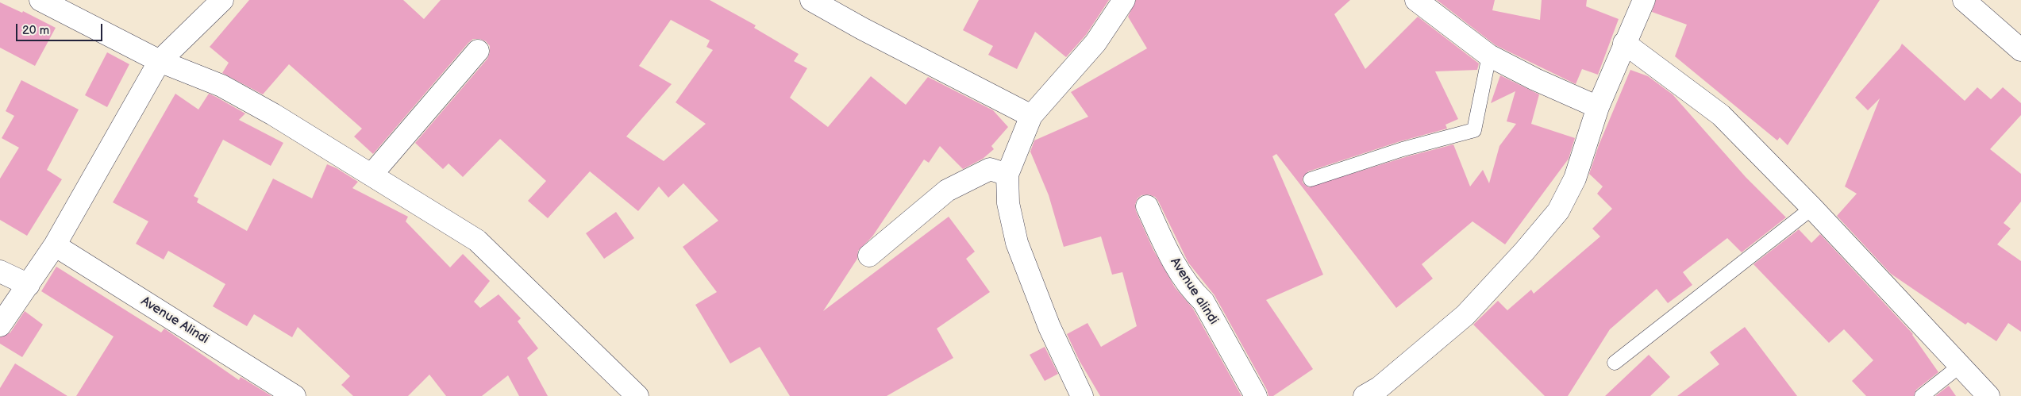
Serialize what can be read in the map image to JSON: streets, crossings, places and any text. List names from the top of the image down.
{
  "streets": {
    "street": ["Avenue alindi", "Avenue Alindi"]
  },
  "scale_bar": "20 m"
}
